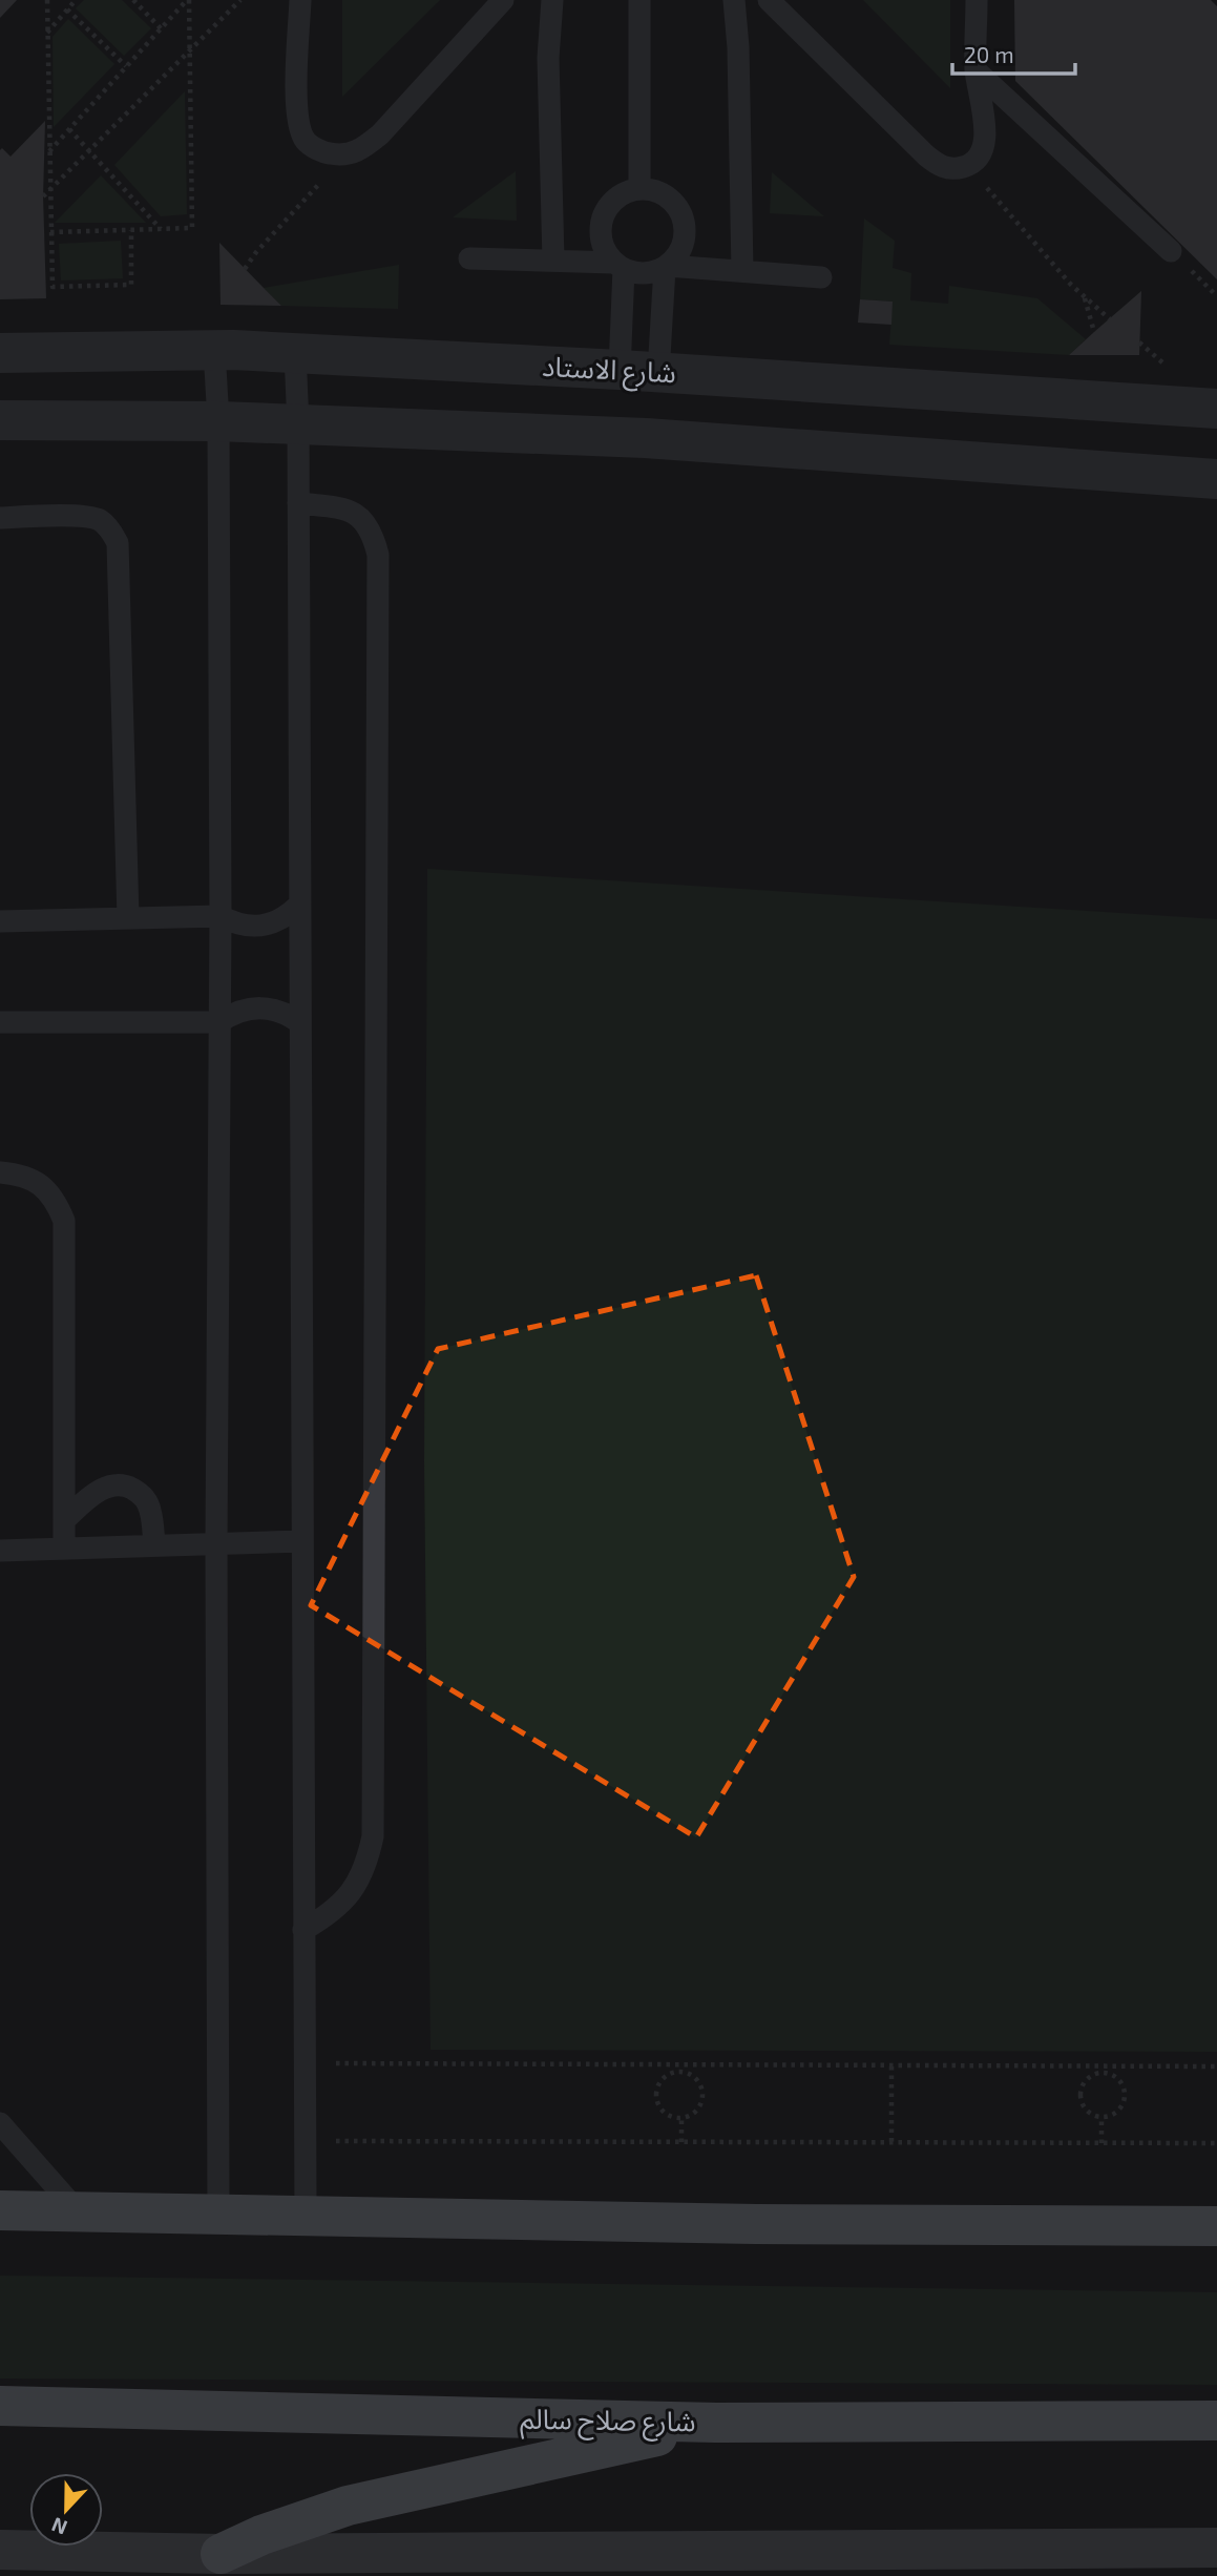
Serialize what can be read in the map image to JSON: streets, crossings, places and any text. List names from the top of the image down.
{
  "streets": {
    "highway": ["شارع صلاح سالم"],
    "street": ["شارع الاستاد"]
  },
  "scale_bar": "20 m",
  "north": "bottom"
}
